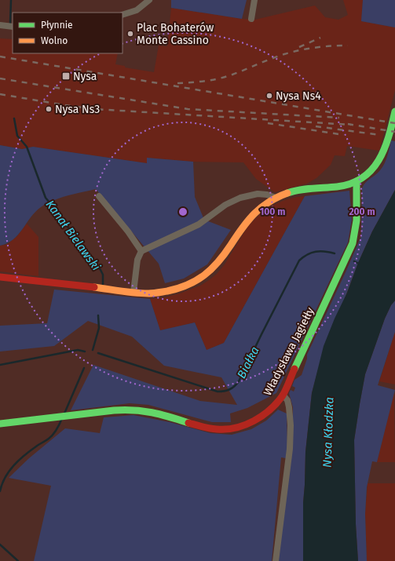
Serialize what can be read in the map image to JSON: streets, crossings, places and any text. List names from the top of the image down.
{
  "streets": {
    "street": ["Władysława Jagiełły"]
  },
  "water": ["Kanał Bielawski", "Białka", "Nysa Kłodzka"],
  "places": {
    "other": ["Plac Bohaterów Monte Cassino", "Nysa Ns4", "Nysa Ns3"],
    "transit": ["Nysa"]
  },
  "legend": ["Płynnie", "Wolno"],
  "rings": ["100 m", "200 m"]
}
